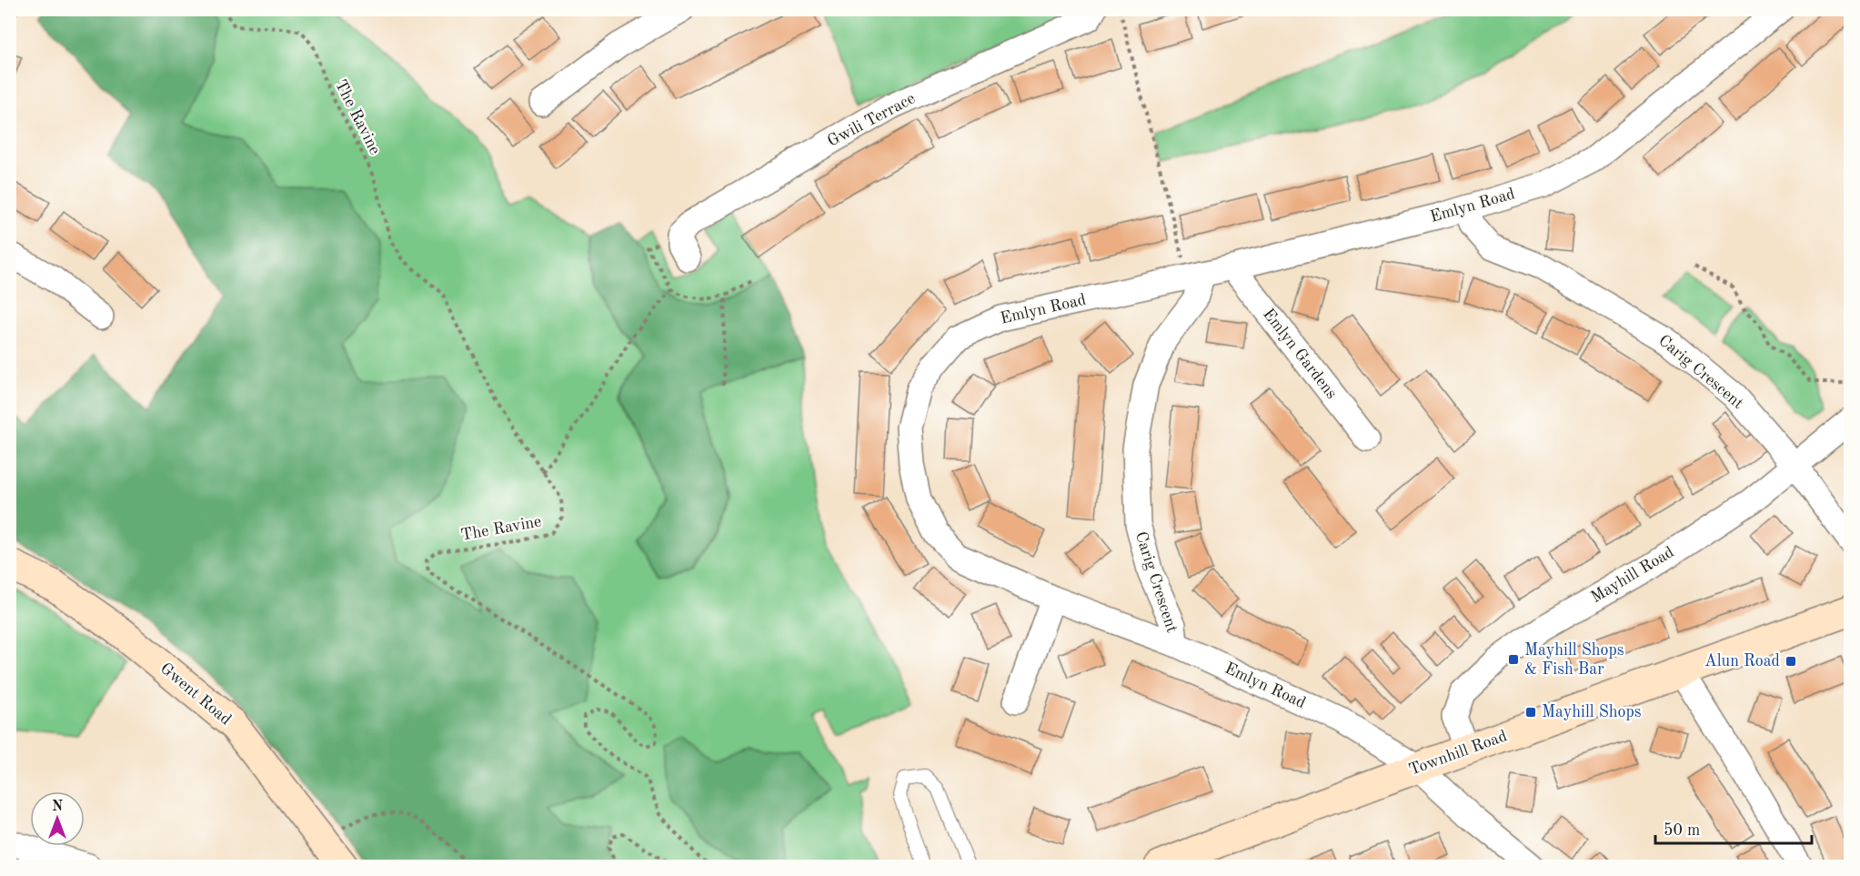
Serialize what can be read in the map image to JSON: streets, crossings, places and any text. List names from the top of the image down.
{
  "streets": {
    "street": [
      "Gwili Terrace",
      "Emlyn Road",
      "Emlyn Gardens",
      "Carig Crescent",
      "Mayhill Road",
      "Gwent Road",
      "Townhill Road"
    ],
    "path": ["The Ravine"]
  },
  "crossings": [
    ["Emlyn Road", "Emlyn Gardens"],
    ["Emlyn Road", "Carig Crescent"],
    ["Emlyn Road", "Townhill Road"],
    ["Carig Crescent", "Mayhill Road"],
    ["Mayhill Road", "Townhill Road"]
  ],
  "places": {
    "transit": ["Mayhill Shops & Fish Bar", "Alun Road", "Mayhill Shops"]
  },
  "scale_bar": "50 m",
  "north": "top"
}
